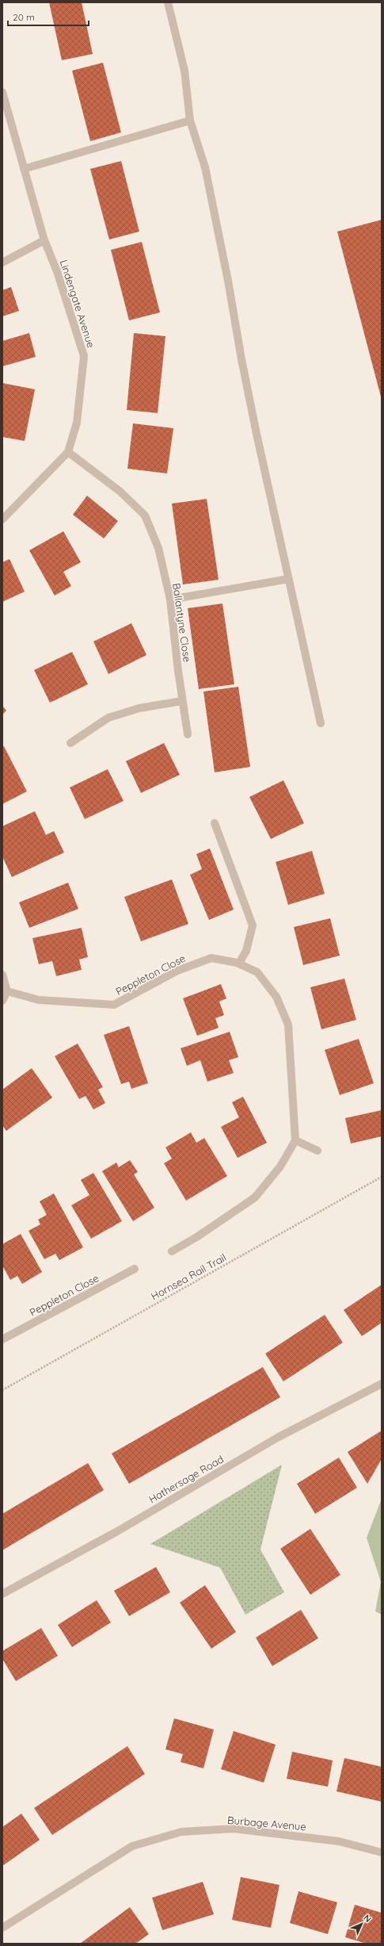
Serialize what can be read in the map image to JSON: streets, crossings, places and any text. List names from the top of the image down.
{
  "streets": {
    "street": [
      "Lindengate Avenue",
      "Ballantyne Close",
      "Peppleton Close",
      "Hathersage Road",
      "Burbage Avenue"
    ],
    "path": ["Hornsea Rail Trail"]
  },
  "crossings": [
    ["Lindengate Avenue", "Ballantyne Close"]
  ],
  "scale_bar": "20 m",
  "north": "top right"
}
